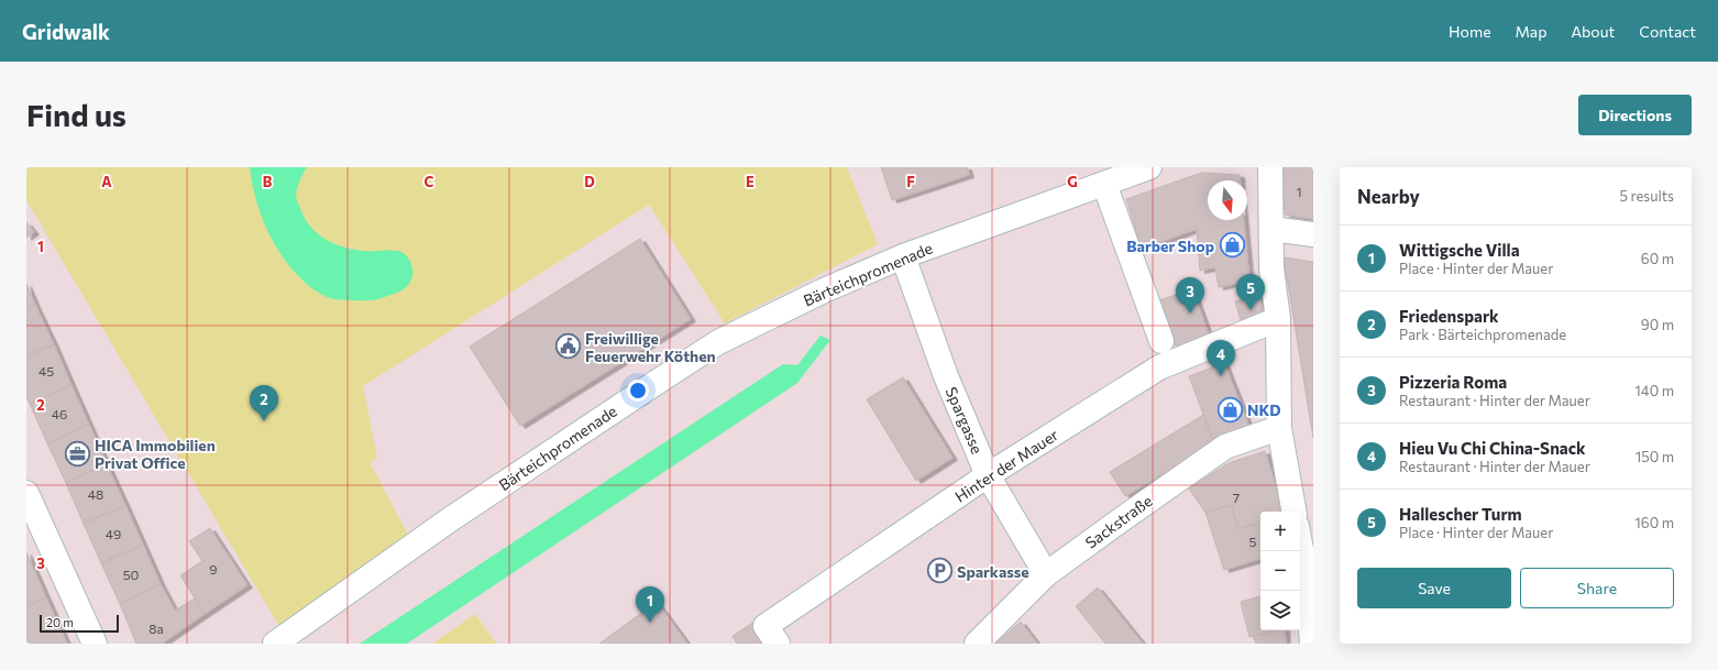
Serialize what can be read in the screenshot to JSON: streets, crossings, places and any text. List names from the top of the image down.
{
  "streets": {
    "street": [
      "Bärteichpromenade",
      "Spargasse",
      "Hinter der Mauer",
      "Sackstraße"
    ]
  },
  "crossings": [
    ["Bärteichpromenade", "Spargasse"],
    ["Spargasse", "Hinter der Mauer"],
    ["Spargasse", "Sackstraße"]
  ],
  "places": {
    "shop": ["Barber Shop", "NKD"],
    "public building": ["Freiwillige Feuerwehr Köthen"],
    "office": ["HICA Immobilien Privat Office"],
    "parking": ["Sparkasse"]
  },
  "house_numbers": [
    "1",
    "45",
    "46",
    "48",
    "7",
    "49",
    "5",
    "9",
    "50",
    "8a"
  ],
  "scale_bar": "20 m",
  "north": "bottom",
  "page": {
    "header": "Gridwalk",
    "nav": [
      "Home",
      "Map",
      "About",
      "Contact"
    ],
    "buttons": [
      "Directions",
      ["Save", "Share"]
    ],
    "title": "Find us",
    "heading": ["Nearby", "5 results"],
    "list": [
      {
        "mark": "1",
        "name": "Wittigsche Villa",
        "note": "Place · Hinter der Mauer",
        "value": "60 m"
      },
      {
        "mark": "2",
        "name": "Friedenspark",
        "note": "Park · Bärteichpromenade",
        "value": "90 m"
      },
      {
        "mark": "3",
        "name": "Pizzeria Roma",
        "note": "Restaurant · Hinter der Mauer",
        "value": "140 m"
      },
      {
        "mark": "4",
        "name": "Hieu Vu Chi China-Snack",
        "note": "Restaurant · Hinter der Mauer",
        "value": "150 m"
      },
      {
        "mark": "5",
        "name": "Hallescher Turm",
        "note": "Place · Hinter der Mauer",
        "value": "160 m"
      }
    ],
    "pins": [
      "5",
      "3",
      "4",
      "2",
      "1"
    ],
    "map_buttons": ["+", "−"],
    "scale": "20 m"
  },
  "grid": {
    "columns": [
      "A",
      "B",
      "C",
      "D",
      "E",
      "F",
      "G"
    ],
    "rows": ["1", "2", "3"]
  }
}
